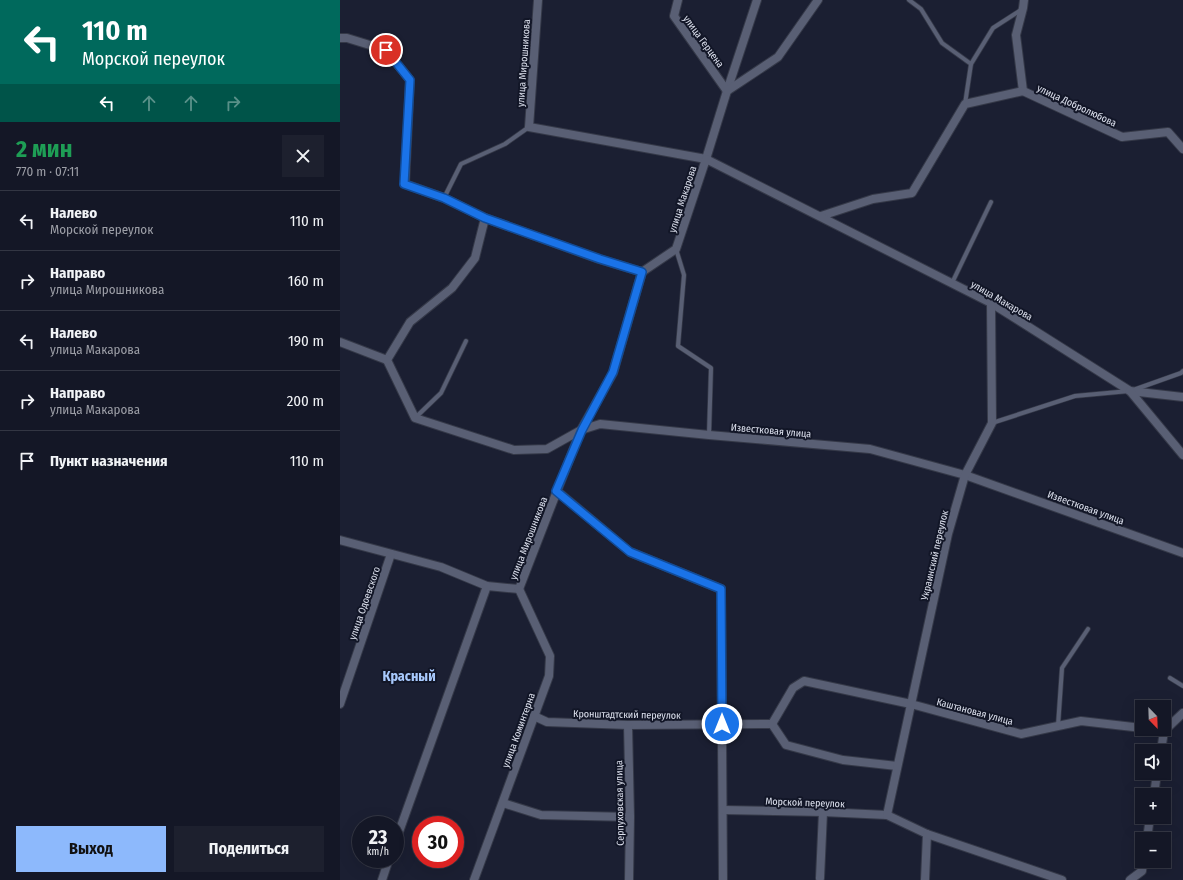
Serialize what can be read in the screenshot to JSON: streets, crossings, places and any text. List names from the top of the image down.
{
  "streets": {
    "street": [
      "улица Герцена",
      "улица Мирошникова",
      "улица Добролюбова",
      "улица Макарова",
      "Известковая улица",
      "Украинский переулок",
      "улица Одоевского",
      "Каштановая улица",
      "Кронштадтский переулок",
      "улица Коминтерна",
      "Морской переулок",
      "Серпуховская улица"
    ]
  },
  "crossings": [
    ["улица Мирошникова", "Известковая улица"],
    ["улица Мирошникова", "улица Коминтерна"],
    ["улица Макарова", "Украинский переулок"],
    ["Известковая улица", "Украинский переулок"],
    ["Украинский переулок", "Каштановая улица"],
    ["Украинский переулок", "Морской переулок"],
    ["Кронштадтский переулок", "улица Коминтерна"],
    ["Кронштадтский переулок", "Серпуховская улица"]
  ],
  "districts": ["Красный"],
  "north": "bottom right",
  "page": {
    "turn": ["110 m", "Морской переулок"],
    "heading": ["2 мин", "770 m · 07:11"],
    "list": [
      {
        "name": "Налево",
        "note": "Морской переулок",
        "value": "110 m"
      },
      {
        "name": "Направо",
        "note": "улица Мирошникова",
        "value": "160 m"
      },
      {
        "name": "Налево",
        "note": "улица Макарова",
        "value": "190 m"
      },
      {
        "name": "Направо",
        "note": "улица Макарова",
        "value": "200 m"
      },
      {
        "name": "Пункт назначения",
        "value": "110 m"
      }
    ],
    "map_buttons": ["+", "−"],
    "speed": "23 km/h",
    "limit": "30",
    "buttons": ["Выход", "Поделиться"]
  }
}
